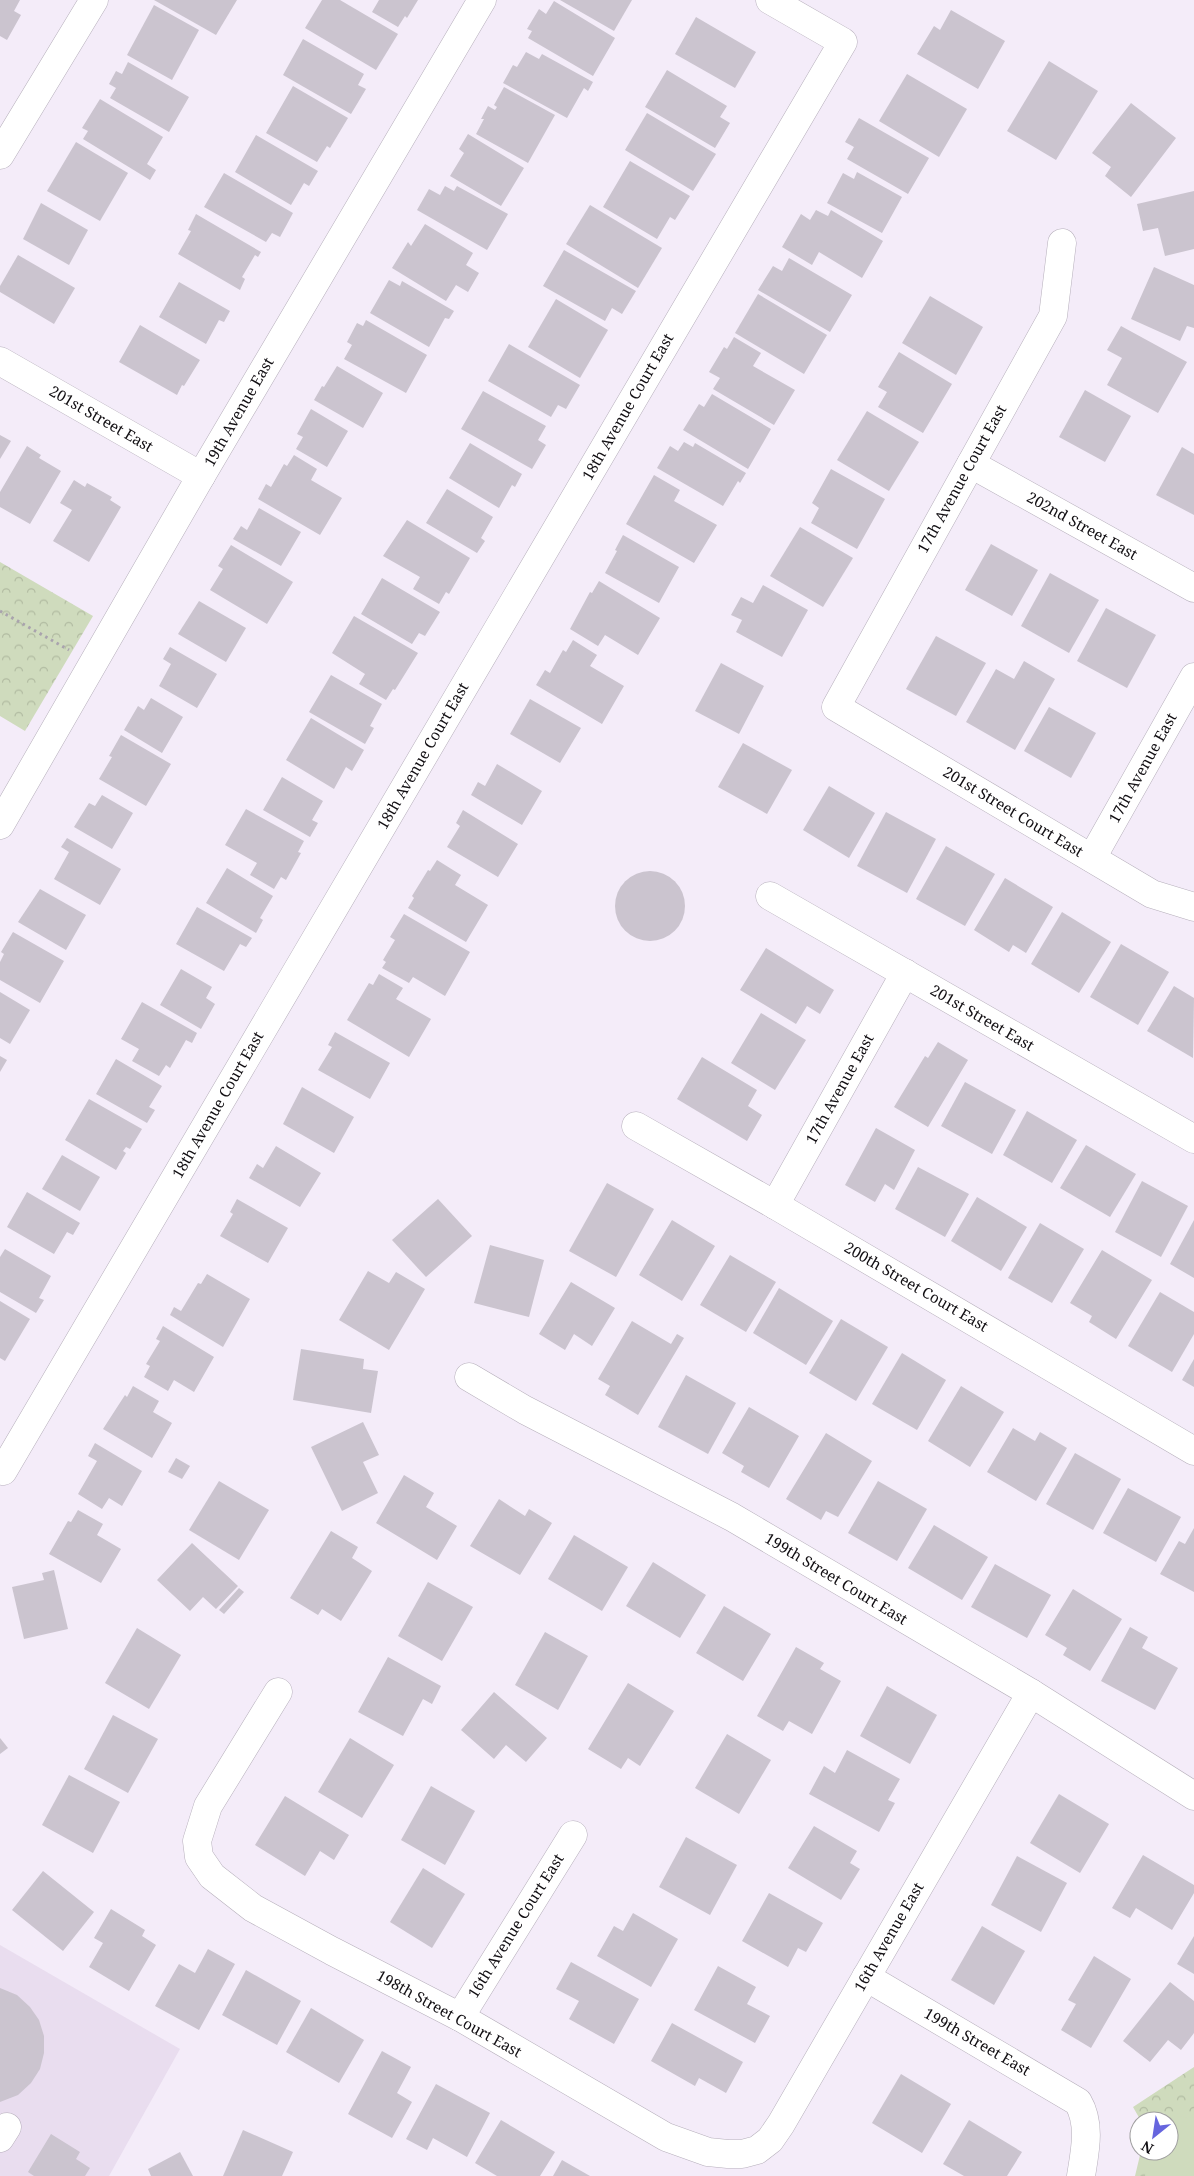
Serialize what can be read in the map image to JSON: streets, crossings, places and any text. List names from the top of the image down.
{
  "streets": {
    "street": [
      "18th Avenue Court East",
      "19th Avenue East",
      "201st Street East",
      "17th Avenue Court East",
      "202nd Street East",
      "17th Avenue East",
      "201st Street Court East",
      "200th Street Court East",
      "199th Street Court East",
      "16th Avenue Court East",
      "16th Avenue East",
      "198th Street Court East",
      "199th Street East"
    ]
  },
  "crossings": [
    ["19th Avenue East", "201st Street East"],
    ["201st Street East", "17th Avenue East"],
    ["17th Avenue Court East", "202nd Street East"],
    ["17th Avenue Court East", "201st Street Court East"],
    ["17th Avenue East", "201st Street Court East"],
    ["17th Avenue East", "200th Street Court East"],
    ["199th Street Court East", "16th Avenue East"],
    ["16th Avenue Court East", "198th Street Court East"],
    ["16th Avenue East", "198th Street Court East"],
    ["16th Avenue East", "199th Street East"]
  ],
  "north": "bottom left"
}
